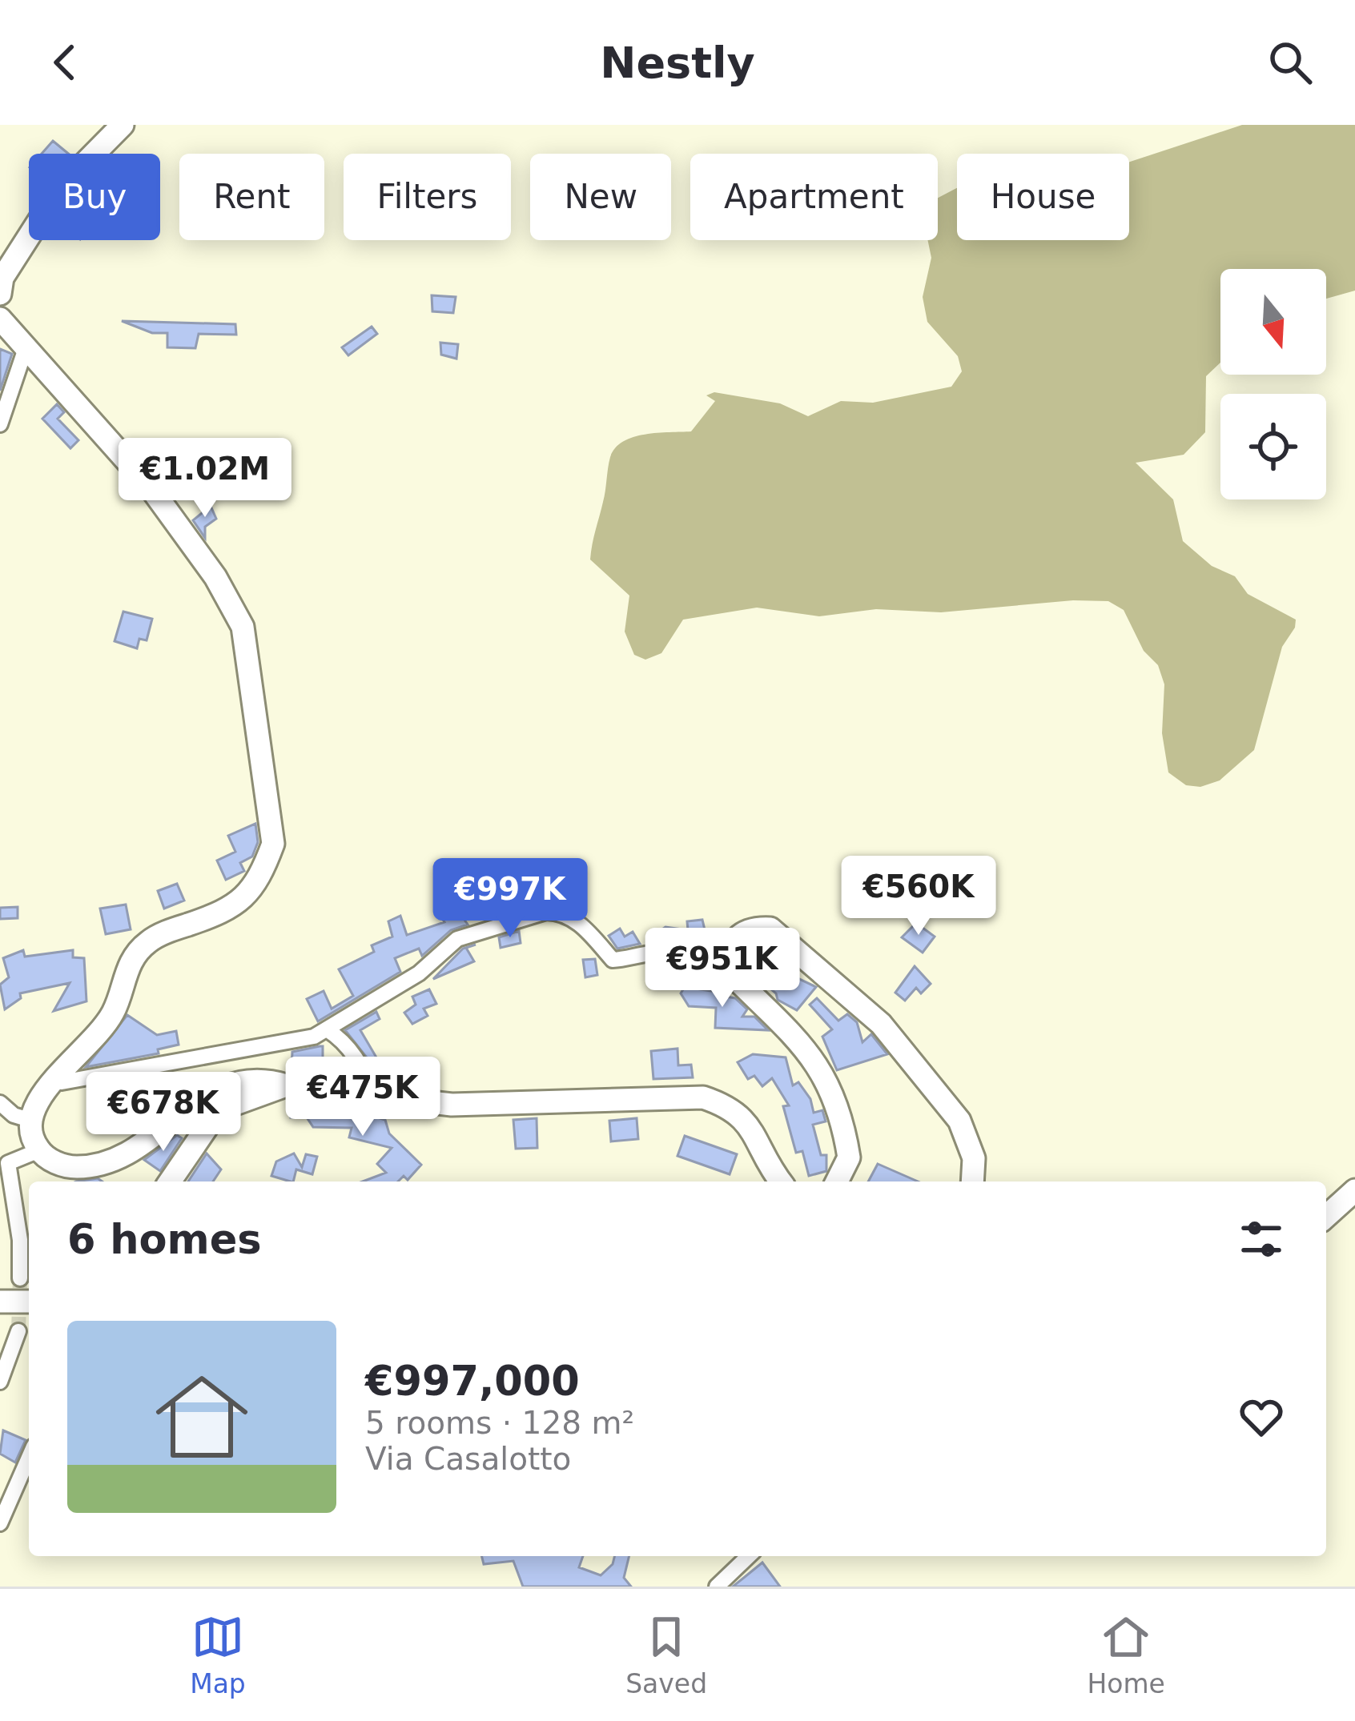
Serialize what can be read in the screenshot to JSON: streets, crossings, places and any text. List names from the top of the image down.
{
  "north": "bottom",
  "page": {
    "header": "Nestly",
    "chip": [
      "Buy",
      "Rent",
      "Filters",
      "New",
      "Apartment",
      "House"
    ],
    "price": [
      "€1.02M",
      "€560K",
      "€997K",
      "€951K",
      "€475K",
      "€678K"
    ],
    "heading": "6 homes",
    "list": [
      {
        "name": "€997,000",
        "note": "5 rooms · 128 m² · Via Casalotto"
      }
    ],
    "tabs": ["Map", "Saved", "Home"]
  }
}
